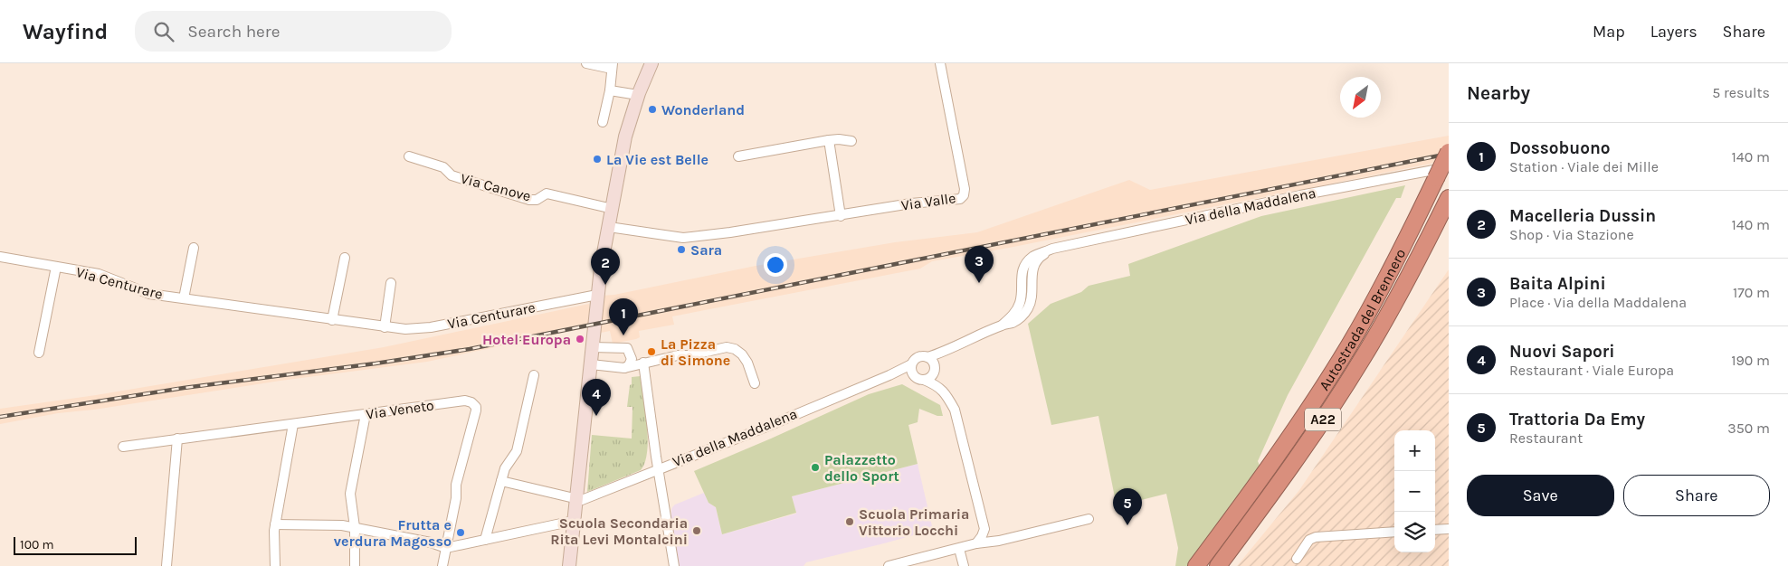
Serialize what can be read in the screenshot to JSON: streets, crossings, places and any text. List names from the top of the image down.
{
  "streets": {
    "highway": ["Autostrada del Brennero", "A22"],
    "street": [
      "Via Canove",
      "Via Valle",
      "Via della Maddalena",
      "Via Centurare",
      "Via Veneto"
    ]
  },
  "places": [
    "Wonderland",
    "La Vie est Belle",
    "Sara",
    "Hotel Europa",
    "La Pizza di Simone",
    "Palazzetto dello Sport",
    "Scuola Primaria Vittorio Locchi",
    "Scuola Secondaria Rita Levi Montalcini",
    "Frutta e verdura Magosso"
  ],
  "scale_bar": "100 m",
  "north": "bottom left",
  "page": {
    "header": "Wayfind",
    "search": "Search here",
    "nav": ["Map", "Layers", "Share"],
    "heading": ["Nearby", "5 results"],
    "list": [
      {
        "mark": "1",
        "name": "Dossobuono",
        "note": "Station · Viale dei Mille",
        "value": "140 m"
      },
      {
        "mark": "2",
        "name": "Macelleria Dussin",
        "note": "Shop · Via Stazione",
        "value": "140 m"
      },
      {
        "mark": "3",
        "name": "Baita Alpini",
        "note": "Place · Via della Maddalena",
        "value": "170 m"
      },
      {
        "mark": "4",
        "name": "Nuovi Sapori",
        "note": "Restaurant · Viale Europa",
        "value": "190 m"
      },
      {
        "mark": "5",
        "name": "Trattoria Da Emy",
        "note": "Restaurant",
        "value": "350 m"
      }
    ],
    "pins": [
      "3",
      "2",
      "1",
      "4",
      "5"
    ],
    "map_buttons": ["+", "−"],
    "buttons": ["Save", "Share"],
    "scale": "100 m"
  }
}
